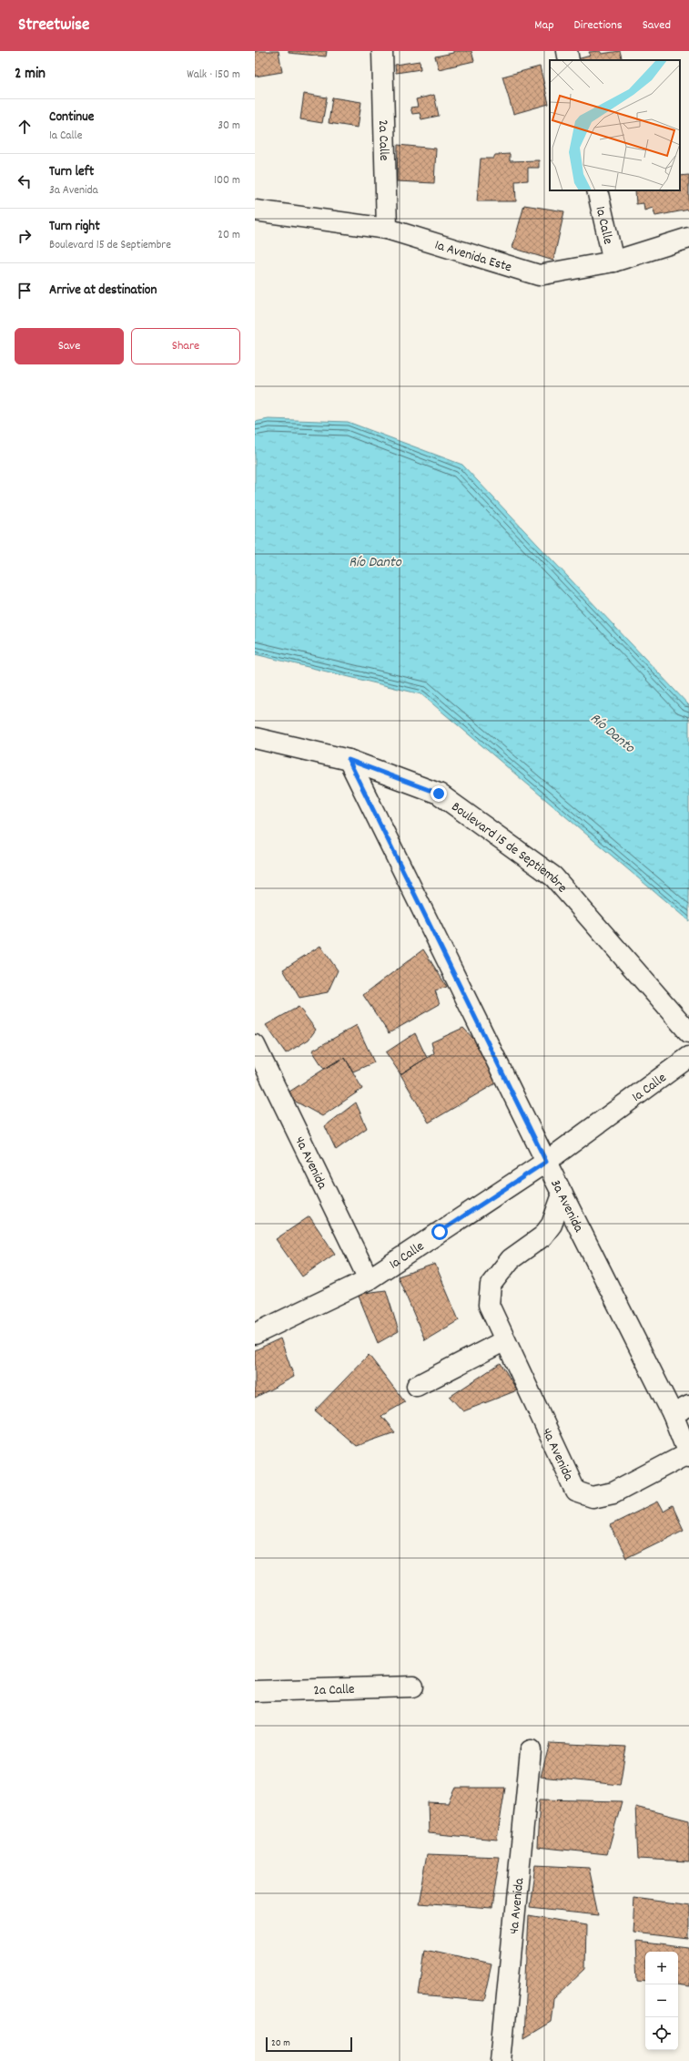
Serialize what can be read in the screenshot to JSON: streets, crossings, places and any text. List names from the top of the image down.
{
  "streets": {
    "street": [
      "2a Calle",
      "1a Calle",
      "1a Avenida Este",
      "Boulevard 15 de Septiembre",
      "4a Avenida",
      "3a Avenida"
    ]
  },
  "crossings": [
    ["2a Calle", "1a Avenida Este"],
    ["1a Calle", "1a Avenida Este"],
    ["1a Calle", "4a Avenida"],
    ["1a Calle", "3a Avenida"],
    ["Boulevard 15 de Septiembre", "3a Avenida"],
    ["4a Avenida", "3a Avenida"]
  ],
  "water": ["Río Danto"],
  "scale_bar": "20 m",
  "page": {
    "header": "Streetwise",
    "nav": ["Map", "Directions", "Saved"],
    "heading": ["2 min", "Walk · 150 m"],
    "list": [
      ["Continue", "1a Calle", "30 m"],
      ["Turn left", "3a Avenida", "100 m"],
      ["Turn right", "Boulevard 15 de Septiembre", "20 m"],
      "Arrive at destination"
    ],
    "buttons": ["Save", "Share"],
    "map_buttons": ["+", "−"],
    "scale": "20 m"
  }
}
